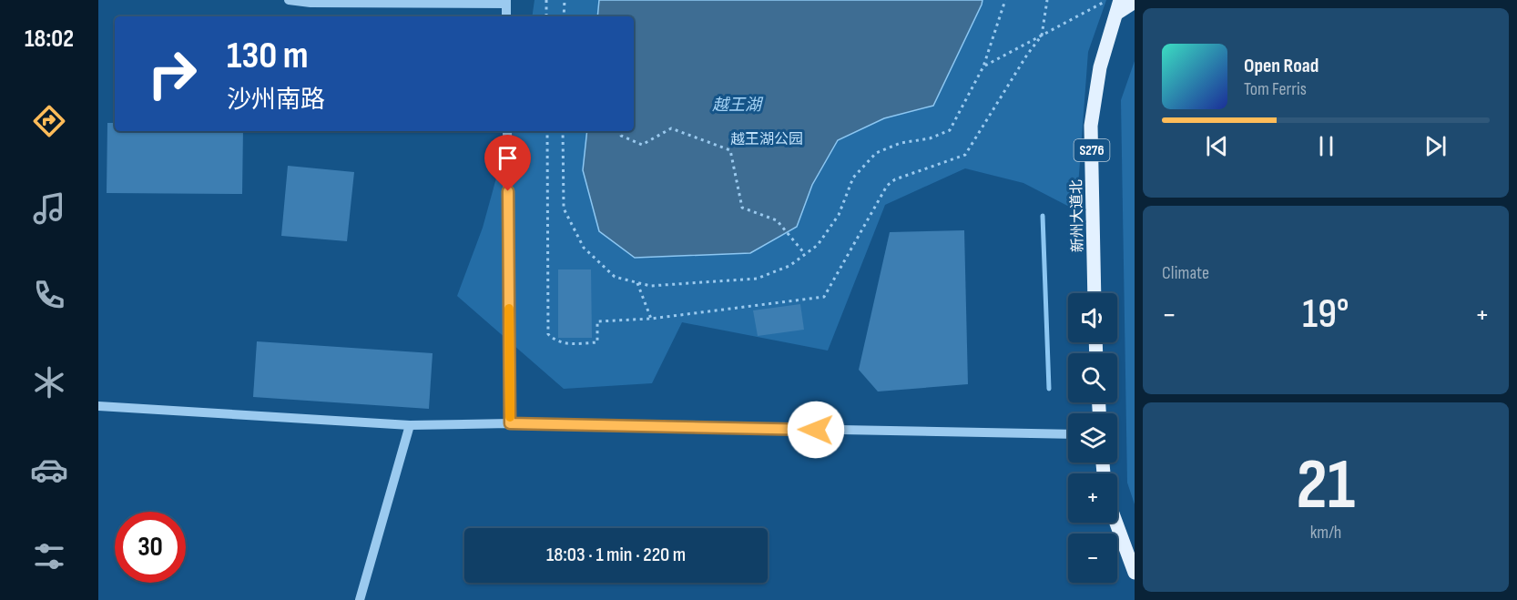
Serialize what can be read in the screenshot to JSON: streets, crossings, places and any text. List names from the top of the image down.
{
  "streets": {
    "main road": ["S276", "新州大道北"]
  },
  "water": ["越王湖"],
  "parks": ["越王湖公园"],
  "page": {
    "tabs": "18:02",
    "turn": ["130 m", "沙州南路"],
    "song": ["Open Road", "Tom Ferris"],
    "tile": [
      "Climate",
      ["21", "km/h"]
    ],
    "heat": ["−", "19°", "+"],
    "map_buttons": ["+", "−"],
    "limit": "30",
    "trip": "18:03 · 1 min · 220 m"
  }
}
